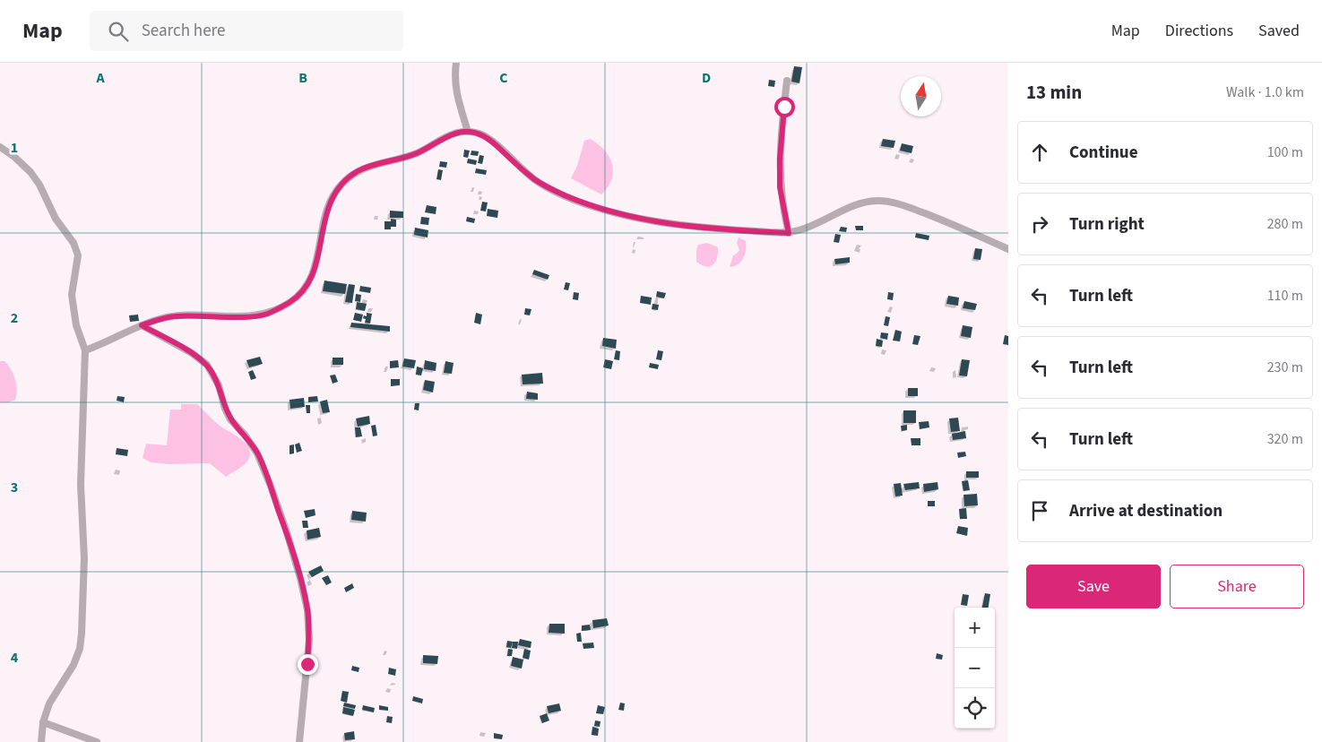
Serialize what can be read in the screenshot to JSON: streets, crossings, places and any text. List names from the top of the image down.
{
  "north": "top",
  "page": {
    "header": "Map",
    "search": "Search here",
    "nav": ["Map", "Directions", "Saved"],
    "heading": ["13 min", "Walk · 1.0 km"],
    "list": [
      ["Continue", "100 m"],
      ["Turn right", "280 m"],
      ["Turn left", "110 m"],
      ["Turn left", "230 m"],
      ["Turn left", "320 m"],
      "Arrive at destination"
    ],
    "buttons": ["Save", "Share"],
    "map_buttons": ["+", "−"]
  },
  "grid": {
    "columns": [
      "A",
      "B",
      "C",
      "D"
    ],
    "rows": [
      "1",
      "2",
      "3",
      "4"
    ]
  }
}
